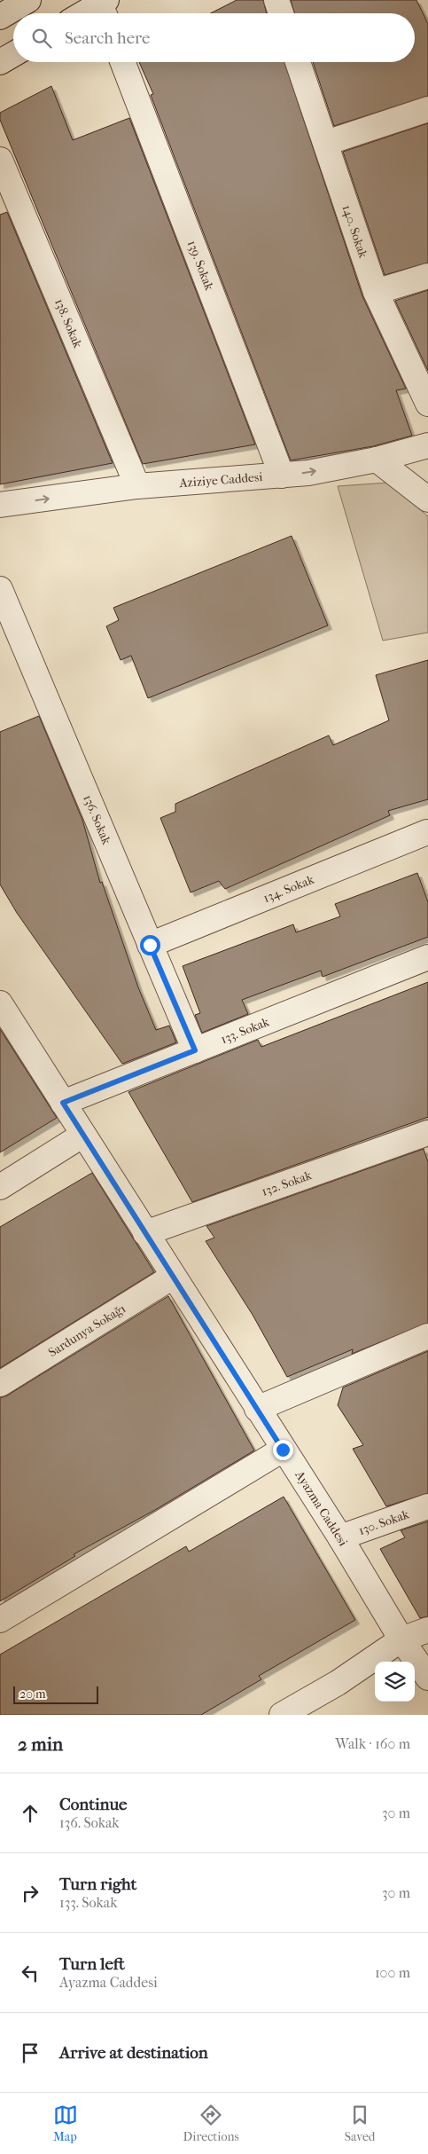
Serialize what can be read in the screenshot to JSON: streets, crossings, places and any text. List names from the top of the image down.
{
  "streets": {
    "street": [
      "140. Sokak",
      "139. Sokak",
      "138. Sokak",
      "Aziziye Caddesi",
      "136. Sokak",
      "134. Sokak",
      "133. Sokak",
      "132. Sokak",
      "Sardunya Sokağı",
      "Ayazma Caddesi",
      "130. Sokak"
    ]
  },
  "crossings": [
    ["139. Sokak", "Aziziye Caddesi"],
    ["138. Sokak", "Aziziye Caddesi"],
    ["136. Sokak", "134. Sokak"],
    ["136. Sokak", "133. Sokak"],
    ["133. Sokak", "Ayazma Caddesi"],
    ["132. Sokak", "Ayazma Caddesi"],
    ["Sardunya Sokağı", "Ayazma Caddesi"],
    ["Ayazma Caddesi", "130. Sokak"]
  ],
  "one_way": ["Aziziye Caddesi"],
  "scale_bar": "20 m",
  "page": {
    "search": "Search here",
    "scale": "20 m",
    "heading": ["2 min", "Walk · 160 m"],
    "list": [
      ["Continue", "136. Sokak", "30 m"],
      ["Turn right", "133. Sokak", "30 m"],
      ["Turn left", "Ayazma Caddesi", "100 m"],
      "Arrive at destination"
    ],
    "nav": ["Map", "Directions", "Saved"]
  }
}
